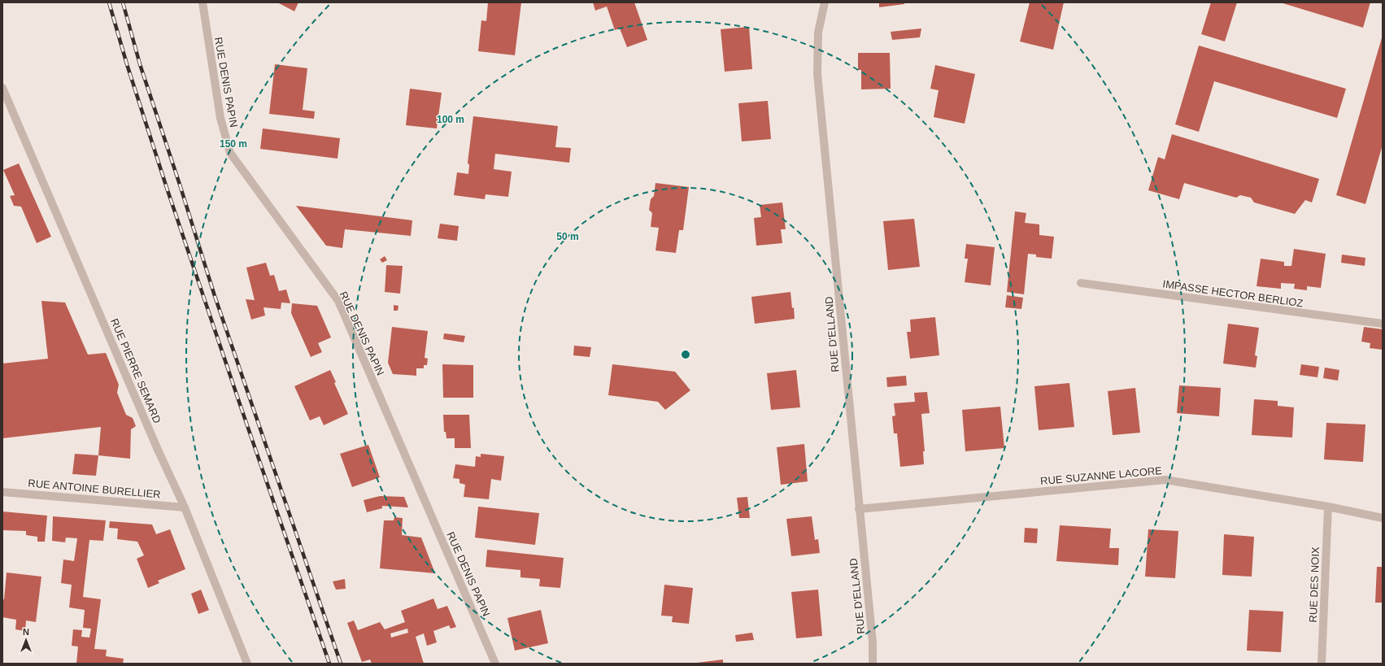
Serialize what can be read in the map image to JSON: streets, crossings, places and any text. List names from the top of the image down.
{
  "streets": {
    "street": [
      "RUE DENIS PAPIN",
      "IMPASSE HECTOR BERLIOZ",
      "RUE D'ELLAND",
      "RUE PIERRE SEMARD",
      "RUE SUZANNE LACORE",
      "RUE ANTOINE BURELLIER",
      "RUE DES NOIX"
    ]
  },
  "crossings": [
    ["RUE D'ELLAND", "RUE SUZANNE LACORE"],
    ["RUE PIERRE SEMARD", "RUE ANTOINE BURELLIER"],
    ["RUE SUZANNE LACORE", "RUE DES NOIX"]
  ],
  "north": "top",
  "rings": ["100 m", "150 m", "50 m"]
}
